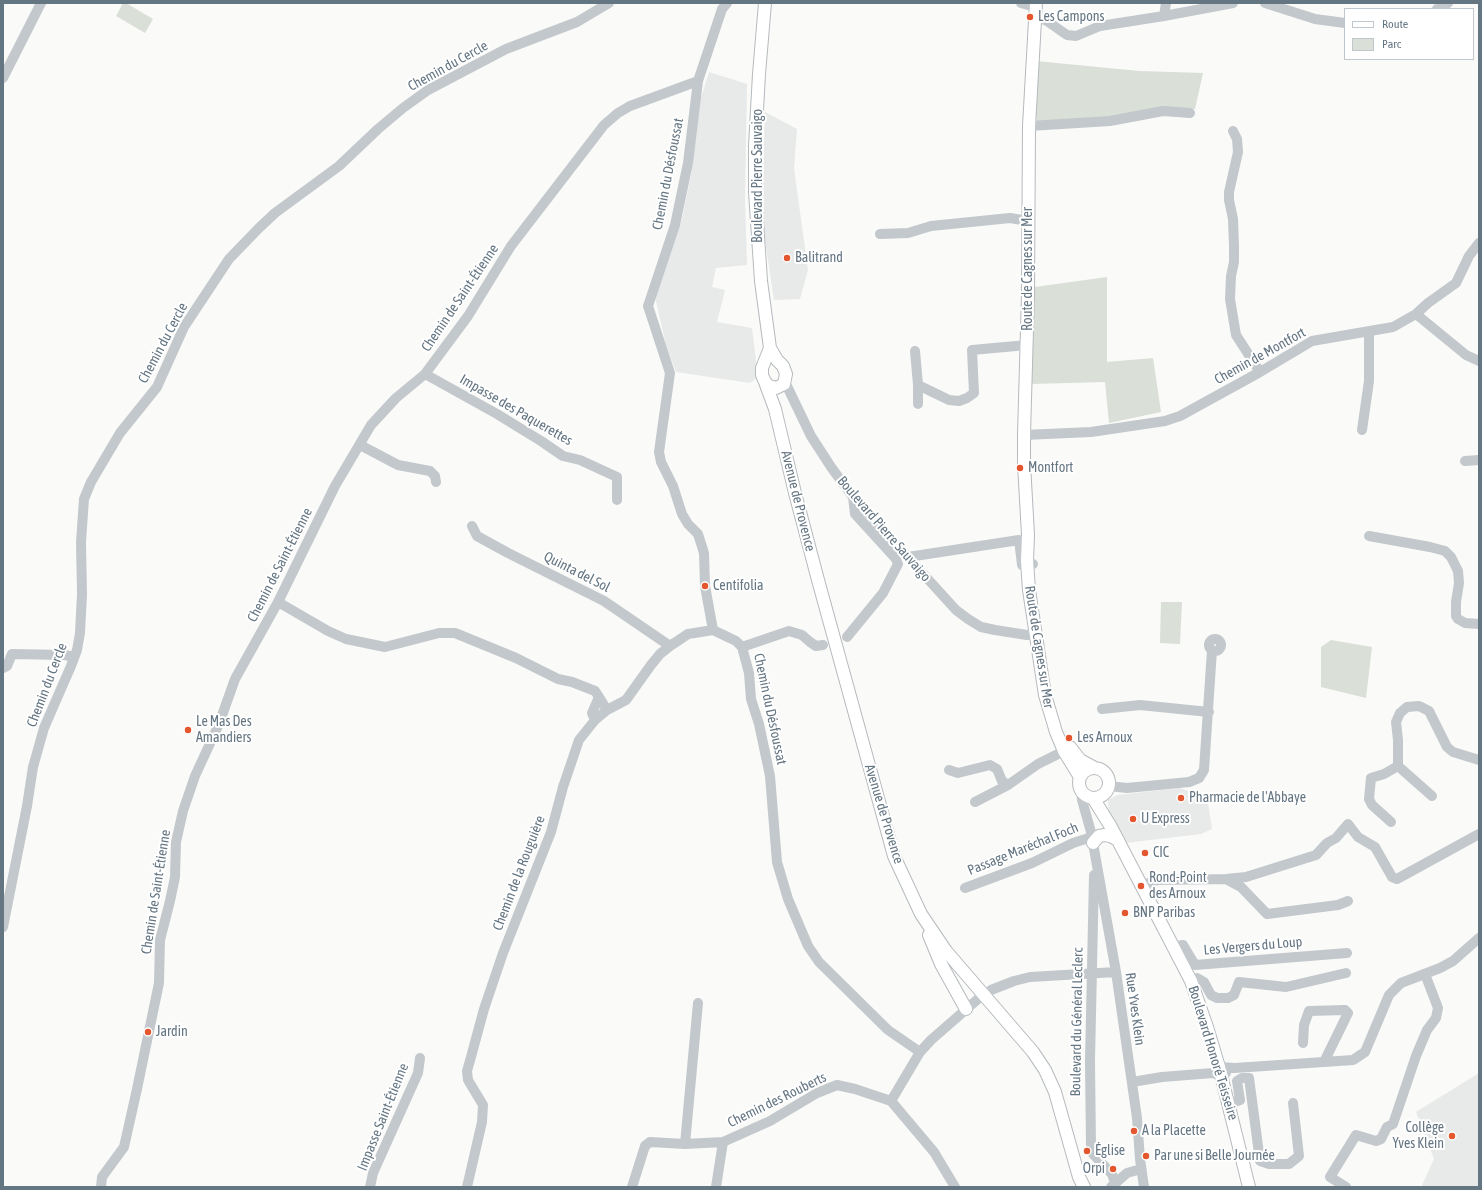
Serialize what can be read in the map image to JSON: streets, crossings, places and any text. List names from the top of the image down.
{
  "streets": {
    "main road": [
      "Boulevard Pierre Sauvaigo",
      "Route de Cagnes sur Mer",
      "Avenue de Provence",
      "Boulevard Honoré Teisseire"
    ],
    "street": [
      "Chemin du Cercle",
      "Chemin du Désfoussat",
      "Chemin de Saint-Étienne",
      "Chemin de Montfort",
      "Impasse des Paquerettes",
      "Quinta del Sol",
      "Passage Maréchal Foch",
      "Chemin de la Rouguière",
      "Les Vergers du Loup",
      "Rue Yves Klein",
      "Boulevard du Général Leclerc",
      "Chemin des Rouberts",
      "Impasse Saint-Étienne"
    ]
  },
  "crossings": [
    ["Chemin du Désfoussat", "Chemin de Saint-Étienne"],
    ["Chemin du Désfoussat", "Chemin de la Rouguière"],
    ["Boulevard Pierre Sauvaigo", "Route de Cagnes sur Mer"],
    ["Boulevard Pierre Sauvaigo", "Avenue de Provence"],
    ["Route de Cagnes sur Mer", "Chemin de Montfort"],
    ["Route de Cagnes sur Mer", "Boulevard du Général Leclerc"],
    ["Route de Cagnes sur Mer", "Boulevard Honoré Teisseire"],
    ["Chemin de Saint-Étienne", "Impasse des Paquerettes"],
    ["Quinta del Sol", "Chemin de la Rouguière"],
    ["Passage Maréchal Foch", "Boulevard du Général Leclerc"],
    ["Les Vergers du Loup", "Boulevard Honoré Teisseire"],
    ["Rue Yves Klein", "Boulevard du Général Leclerc"],
    ["Boulevard du Général Leclerc", "Boulevard Honoré Teisseire"]
  ],
  "places": [
    "Les Campons",
    "Balitrand",
    "Montfort",
    "Centifolia",
    "Le Mas Des Amandiers",
    "Les Arnoux",
    "Pharmacie de l'Abbaye",
    "U Express",
    "CIC",
    "Rond-Point des Arnoux",
    "BNP Paribas",
    "Jardin",
    "A la Placette",
    "Collège Yves Klein",
    "Église",
    "Par une si Belle Journée",
    "Orpi"
  ],
  "legend": ["Route", "Parc"]
}
